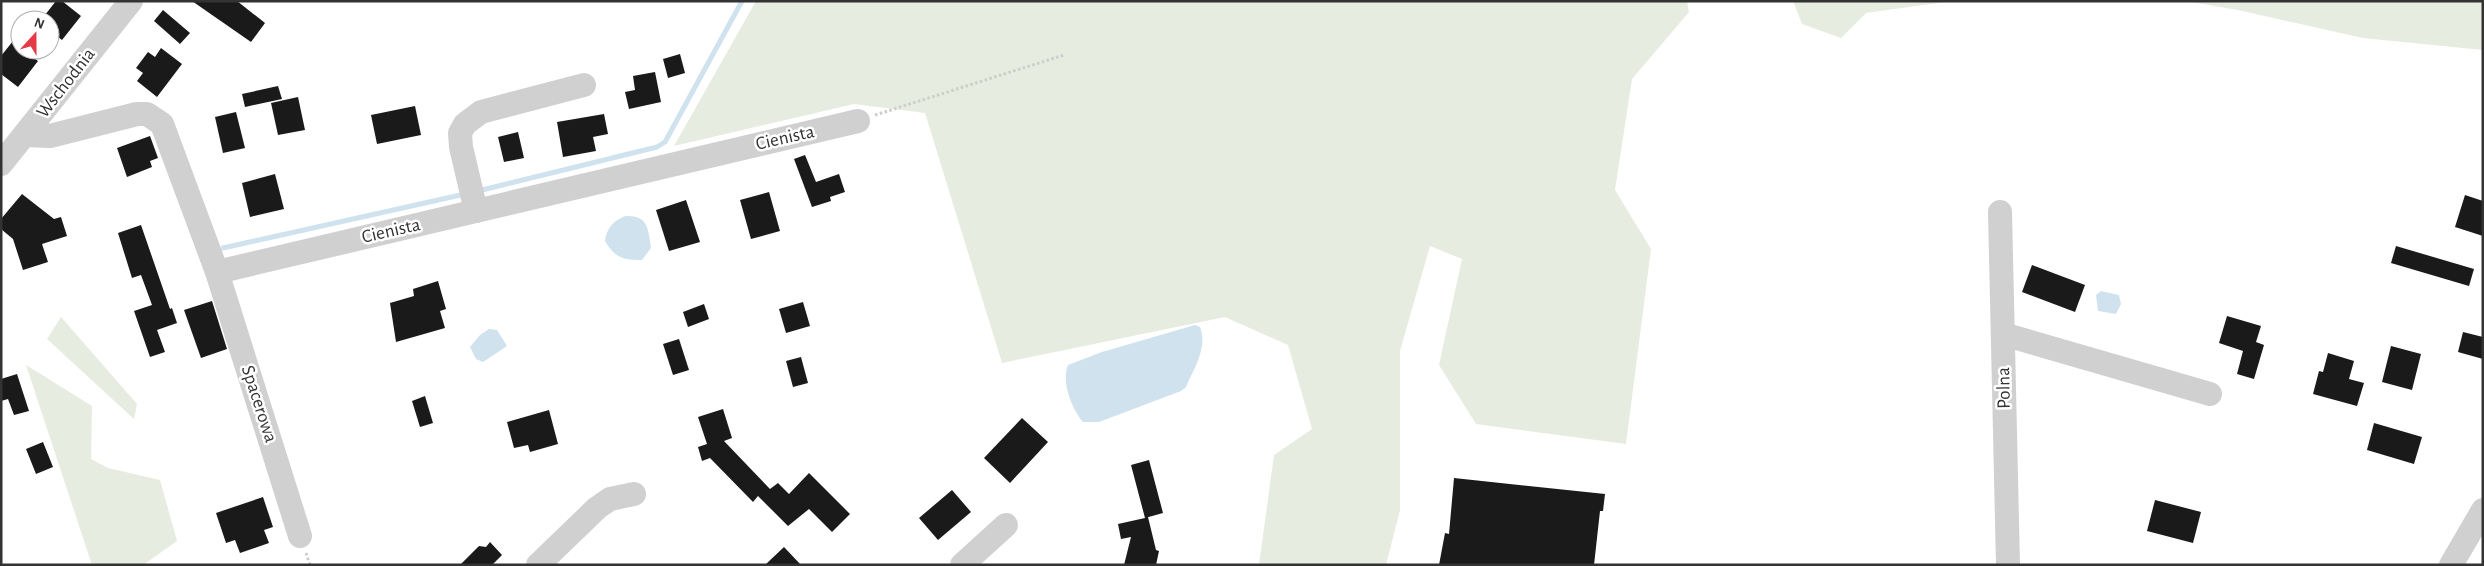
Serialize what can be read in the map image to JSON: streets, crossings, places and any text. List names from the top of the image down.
{
  "streets": {
    "street": [
      "Wschodnia",
      "Cienista",
      "Polna",
      "Spacerowa"
    ]
  },
  "crossings": [
    ["Cienista", "Spacerowa"]
  ],
  "north": "top"
}
